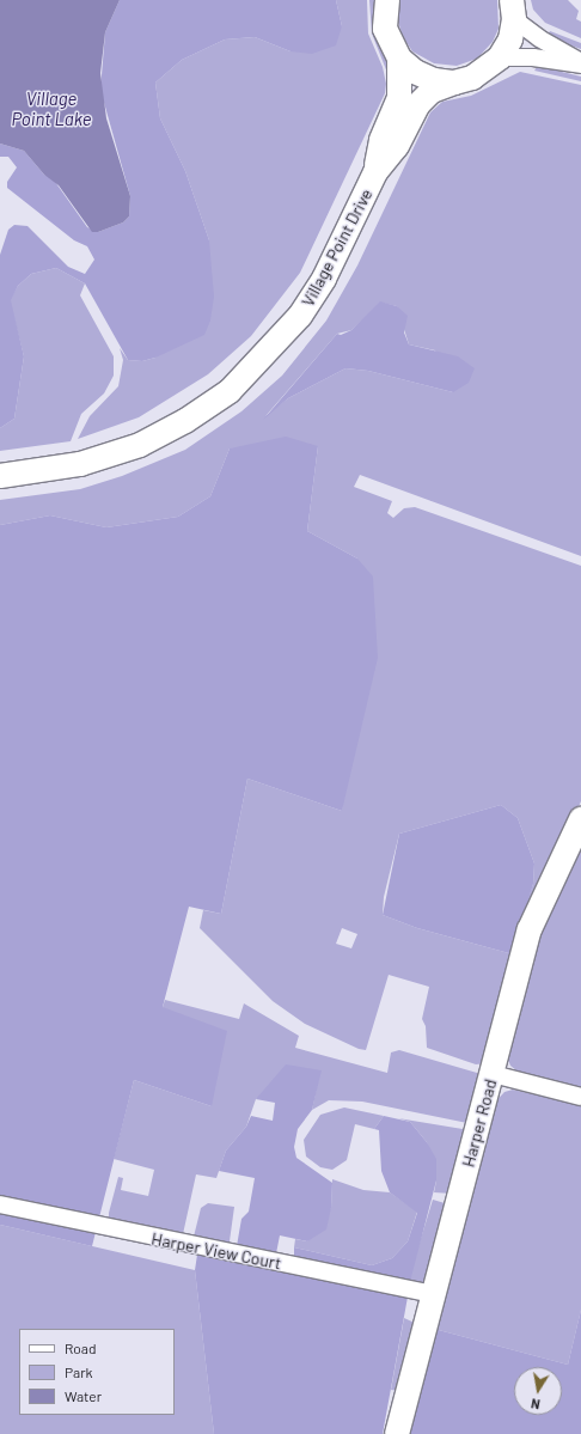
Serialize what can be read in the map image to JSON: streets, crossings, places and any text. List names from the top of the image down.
{
  "streets": {
    "street": ["Village Point Drive", "Harper Road", "Harper View Court"]
  },
  "crossings": [
    ["Harper Road", "Harper View Court"]
  ],
  "water": ["Village Point Lake"],
  "legend": ["Road", "Park", "Water"],
  "north": "bottom"
}
